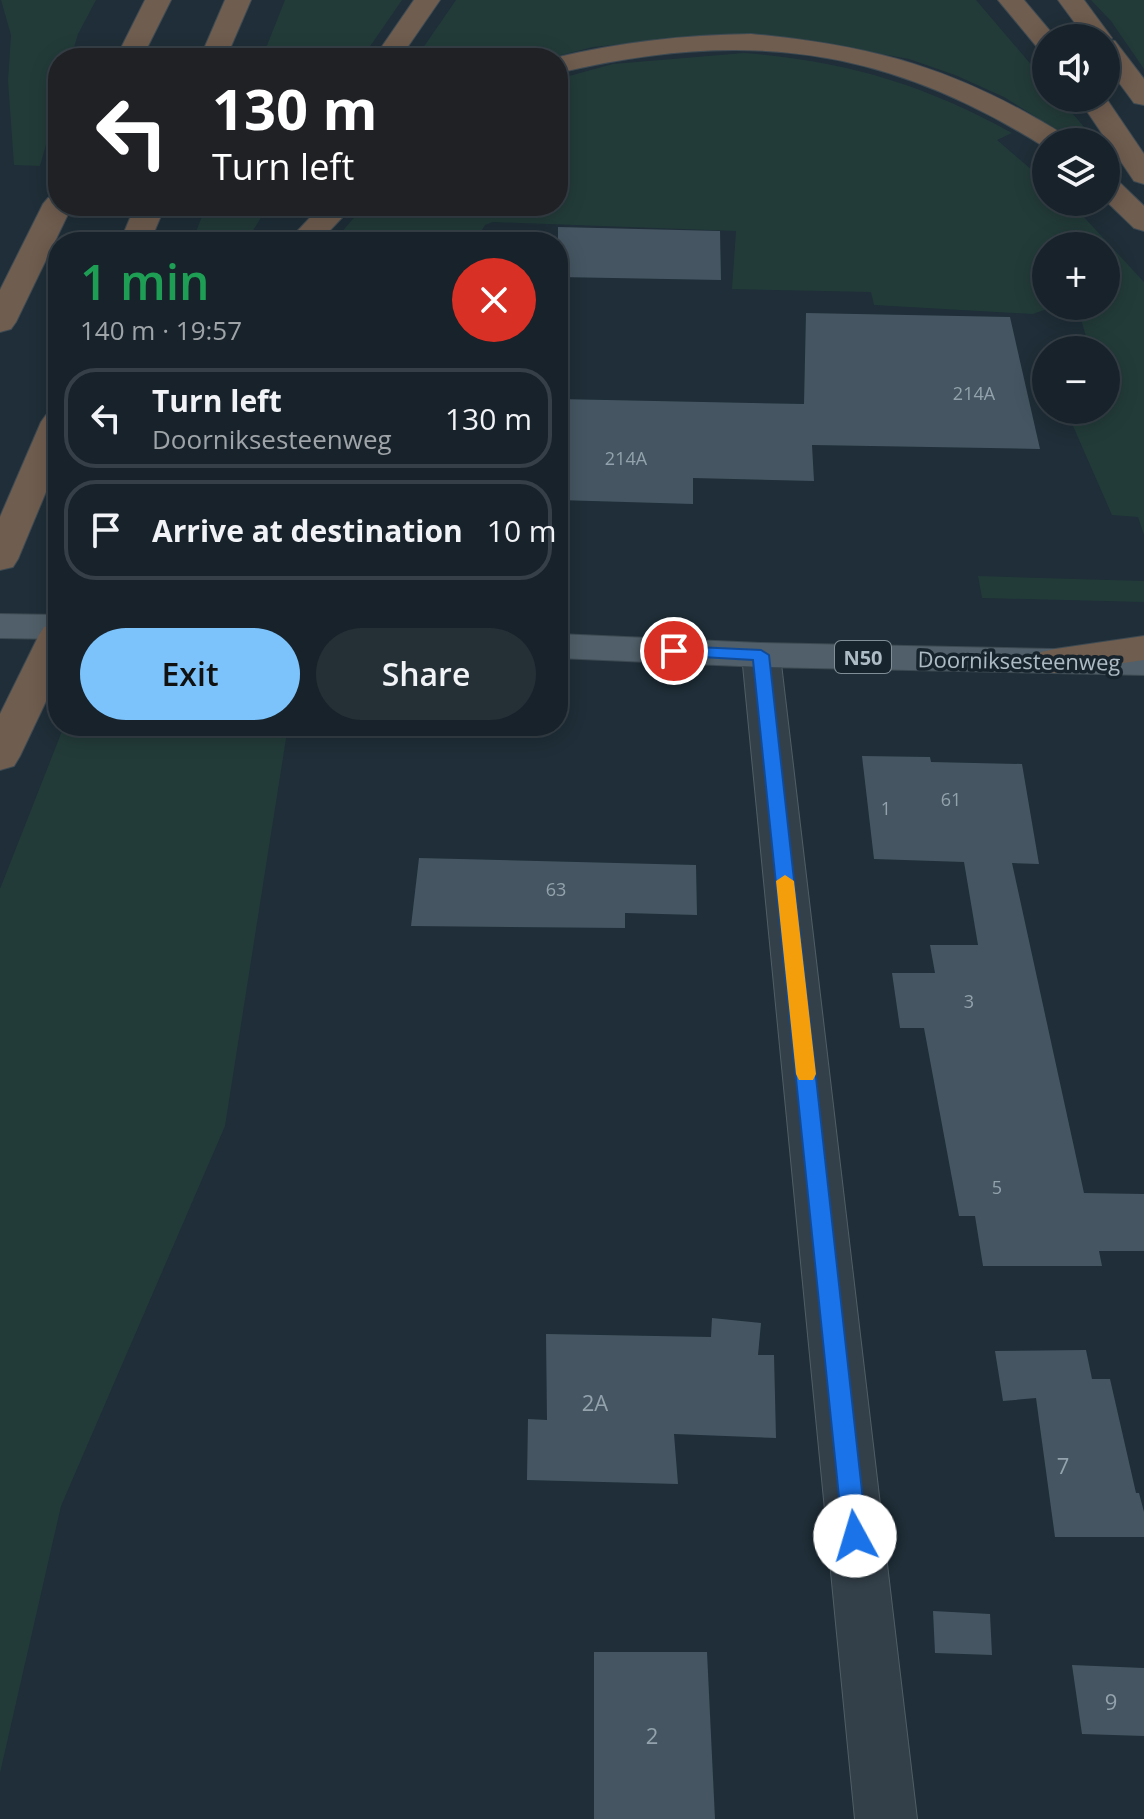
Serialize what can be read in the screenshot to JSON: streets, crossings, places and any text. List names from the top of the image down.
{
  "streets": {
    "main road": ["N50", "Doorniksesteenweg"]
  },
  "house_numbers": [
    "214A",
    "214A",
    "61",
    "1",
    "63",
    "3",
    "5",
    "2A",
    "7",
    "9",
    "2"
  ],
  "page": {
    "map_buttons": ["+", "−"],
    "turn": ["130 m", "Turn left"],
    "heading": ["1 min", "140 m · 19:57"],
    "list": [
      {
        "name": "Turn left",
        "note": "Doorniksesteenweg",
        "value": "130 m"
      },
      {
        "name": "Arrive at destination",
        "value": "10 m"
      }
    ],
    "buttons": ["Exit", "Share"]
  }
}
